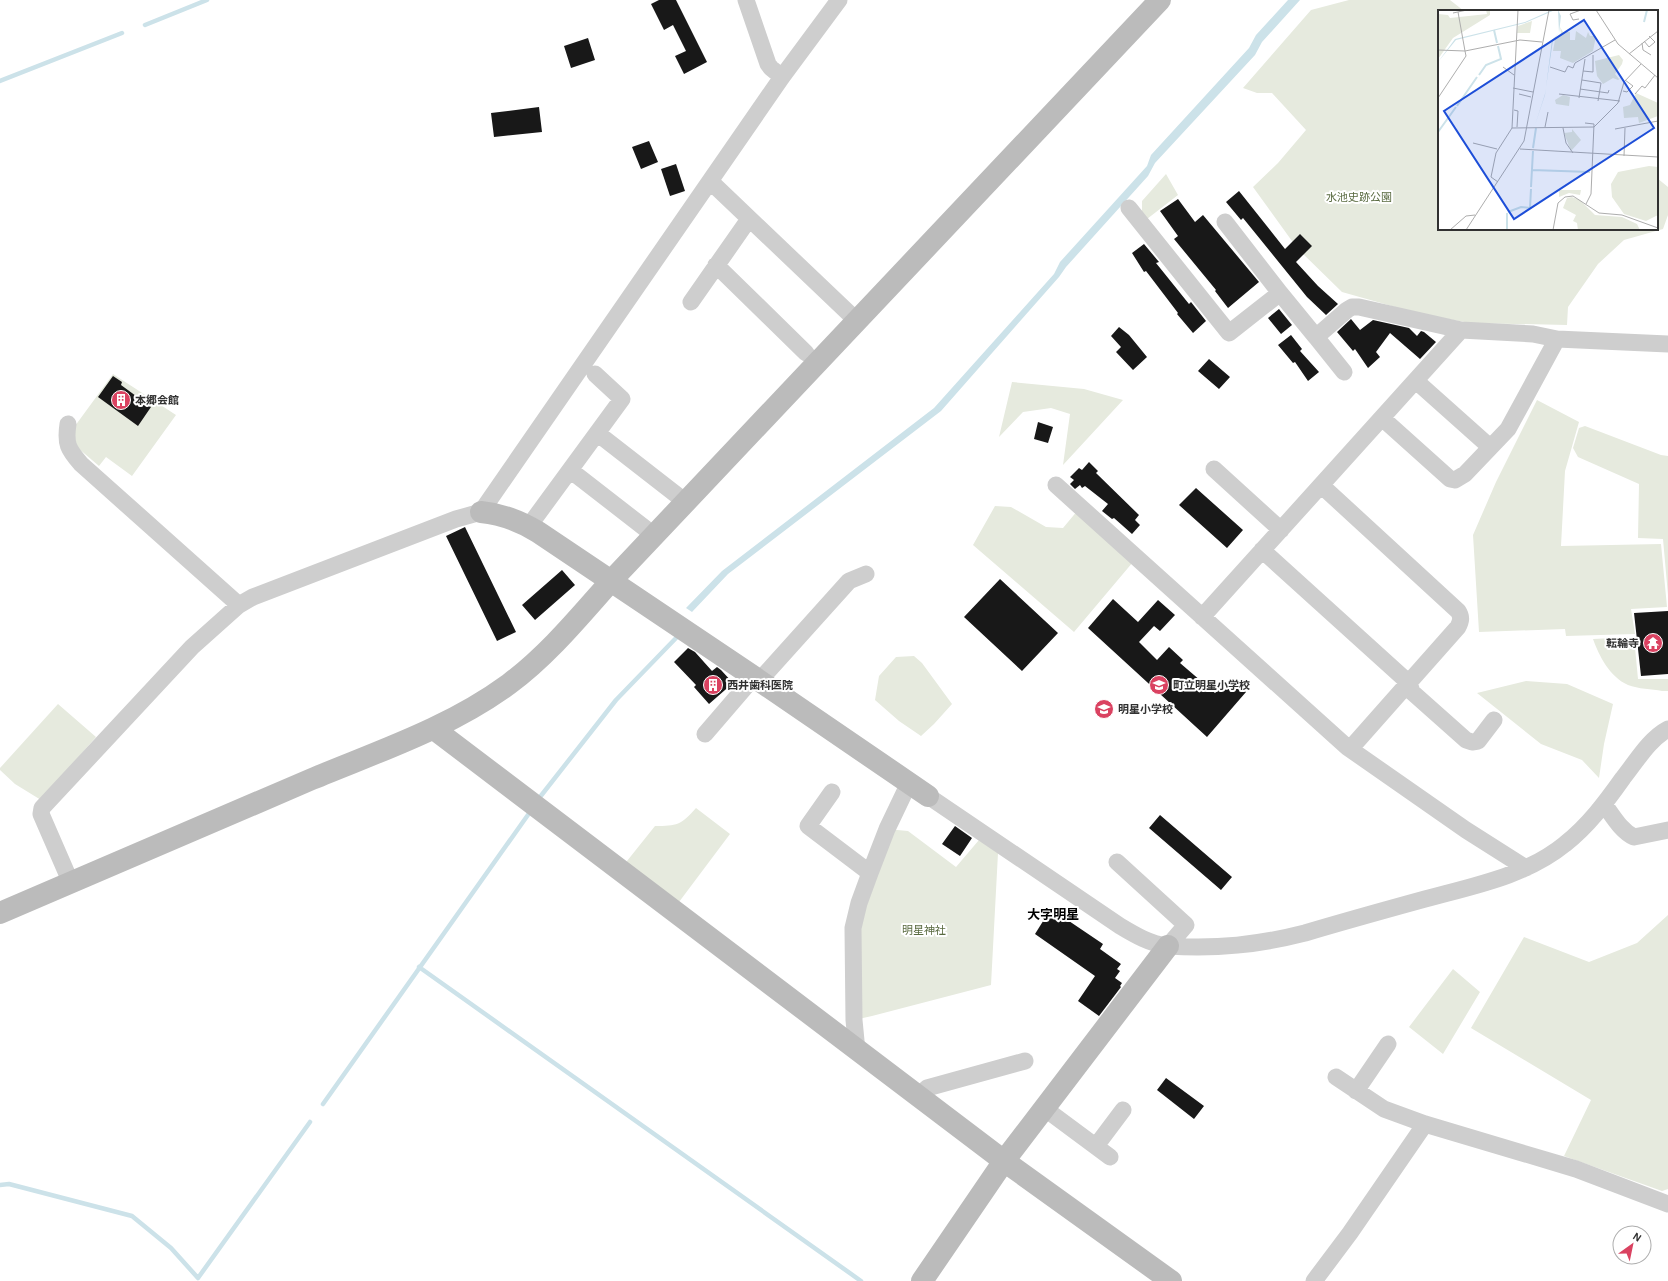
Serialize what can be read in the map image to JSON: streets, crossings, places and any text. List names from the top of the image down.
{
  "districts": ["大字明星"],
  "parks": ["水池史跡公園", "明星神社"],
  "places": {
    "building": ["本郷会館", "西井歯科医院"],
    "temple": ["転輪寺"],
    "school or university": ["町立明星小学校", "明星小学校"]
  },
  "north": "top right"
}
